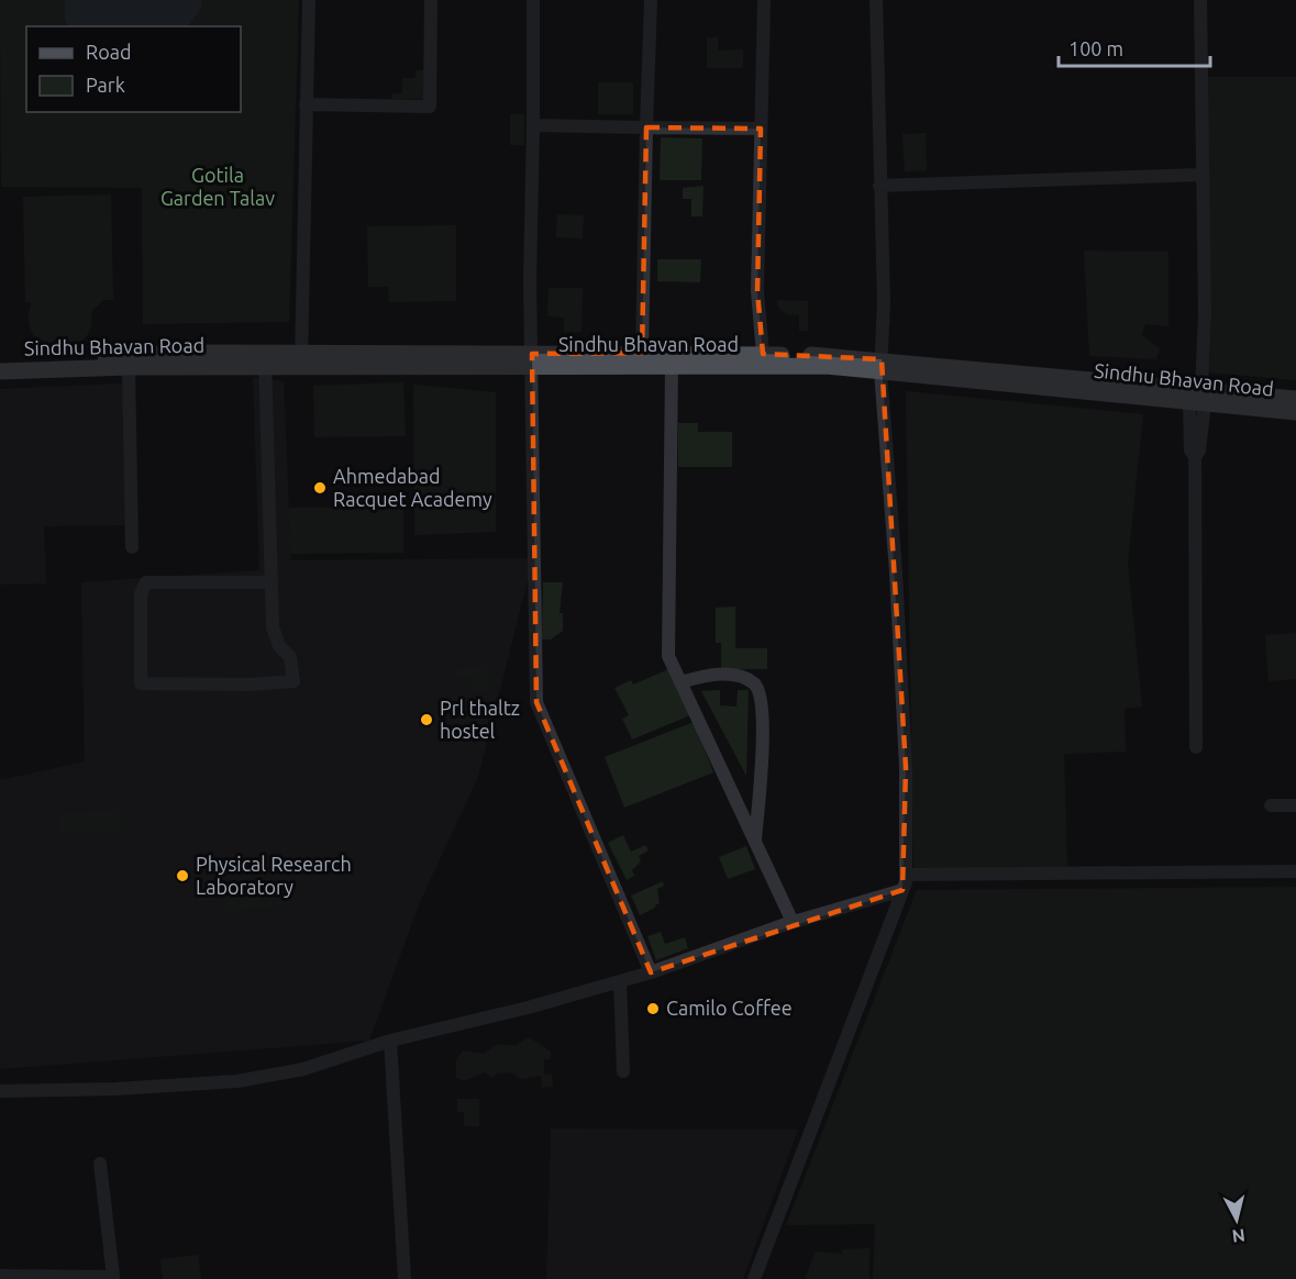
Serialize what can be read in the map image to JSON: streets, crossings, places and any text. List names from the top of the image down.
{
  "streets": {
    "main road": ["Sindhu Bhavan Road"]
  },
  "parks": ["Gotila Garden Talav"],
  "places": [
    "Ahmedabad Racquet Academy",
    "Prl thaltz hostel",
    "Physical Research Laboratory",
    "Camilo Coffee"
  ],
  "legend": ["Road", "Park"],
  "scale_bar": "100 m",
  "north": "bottom"
}
